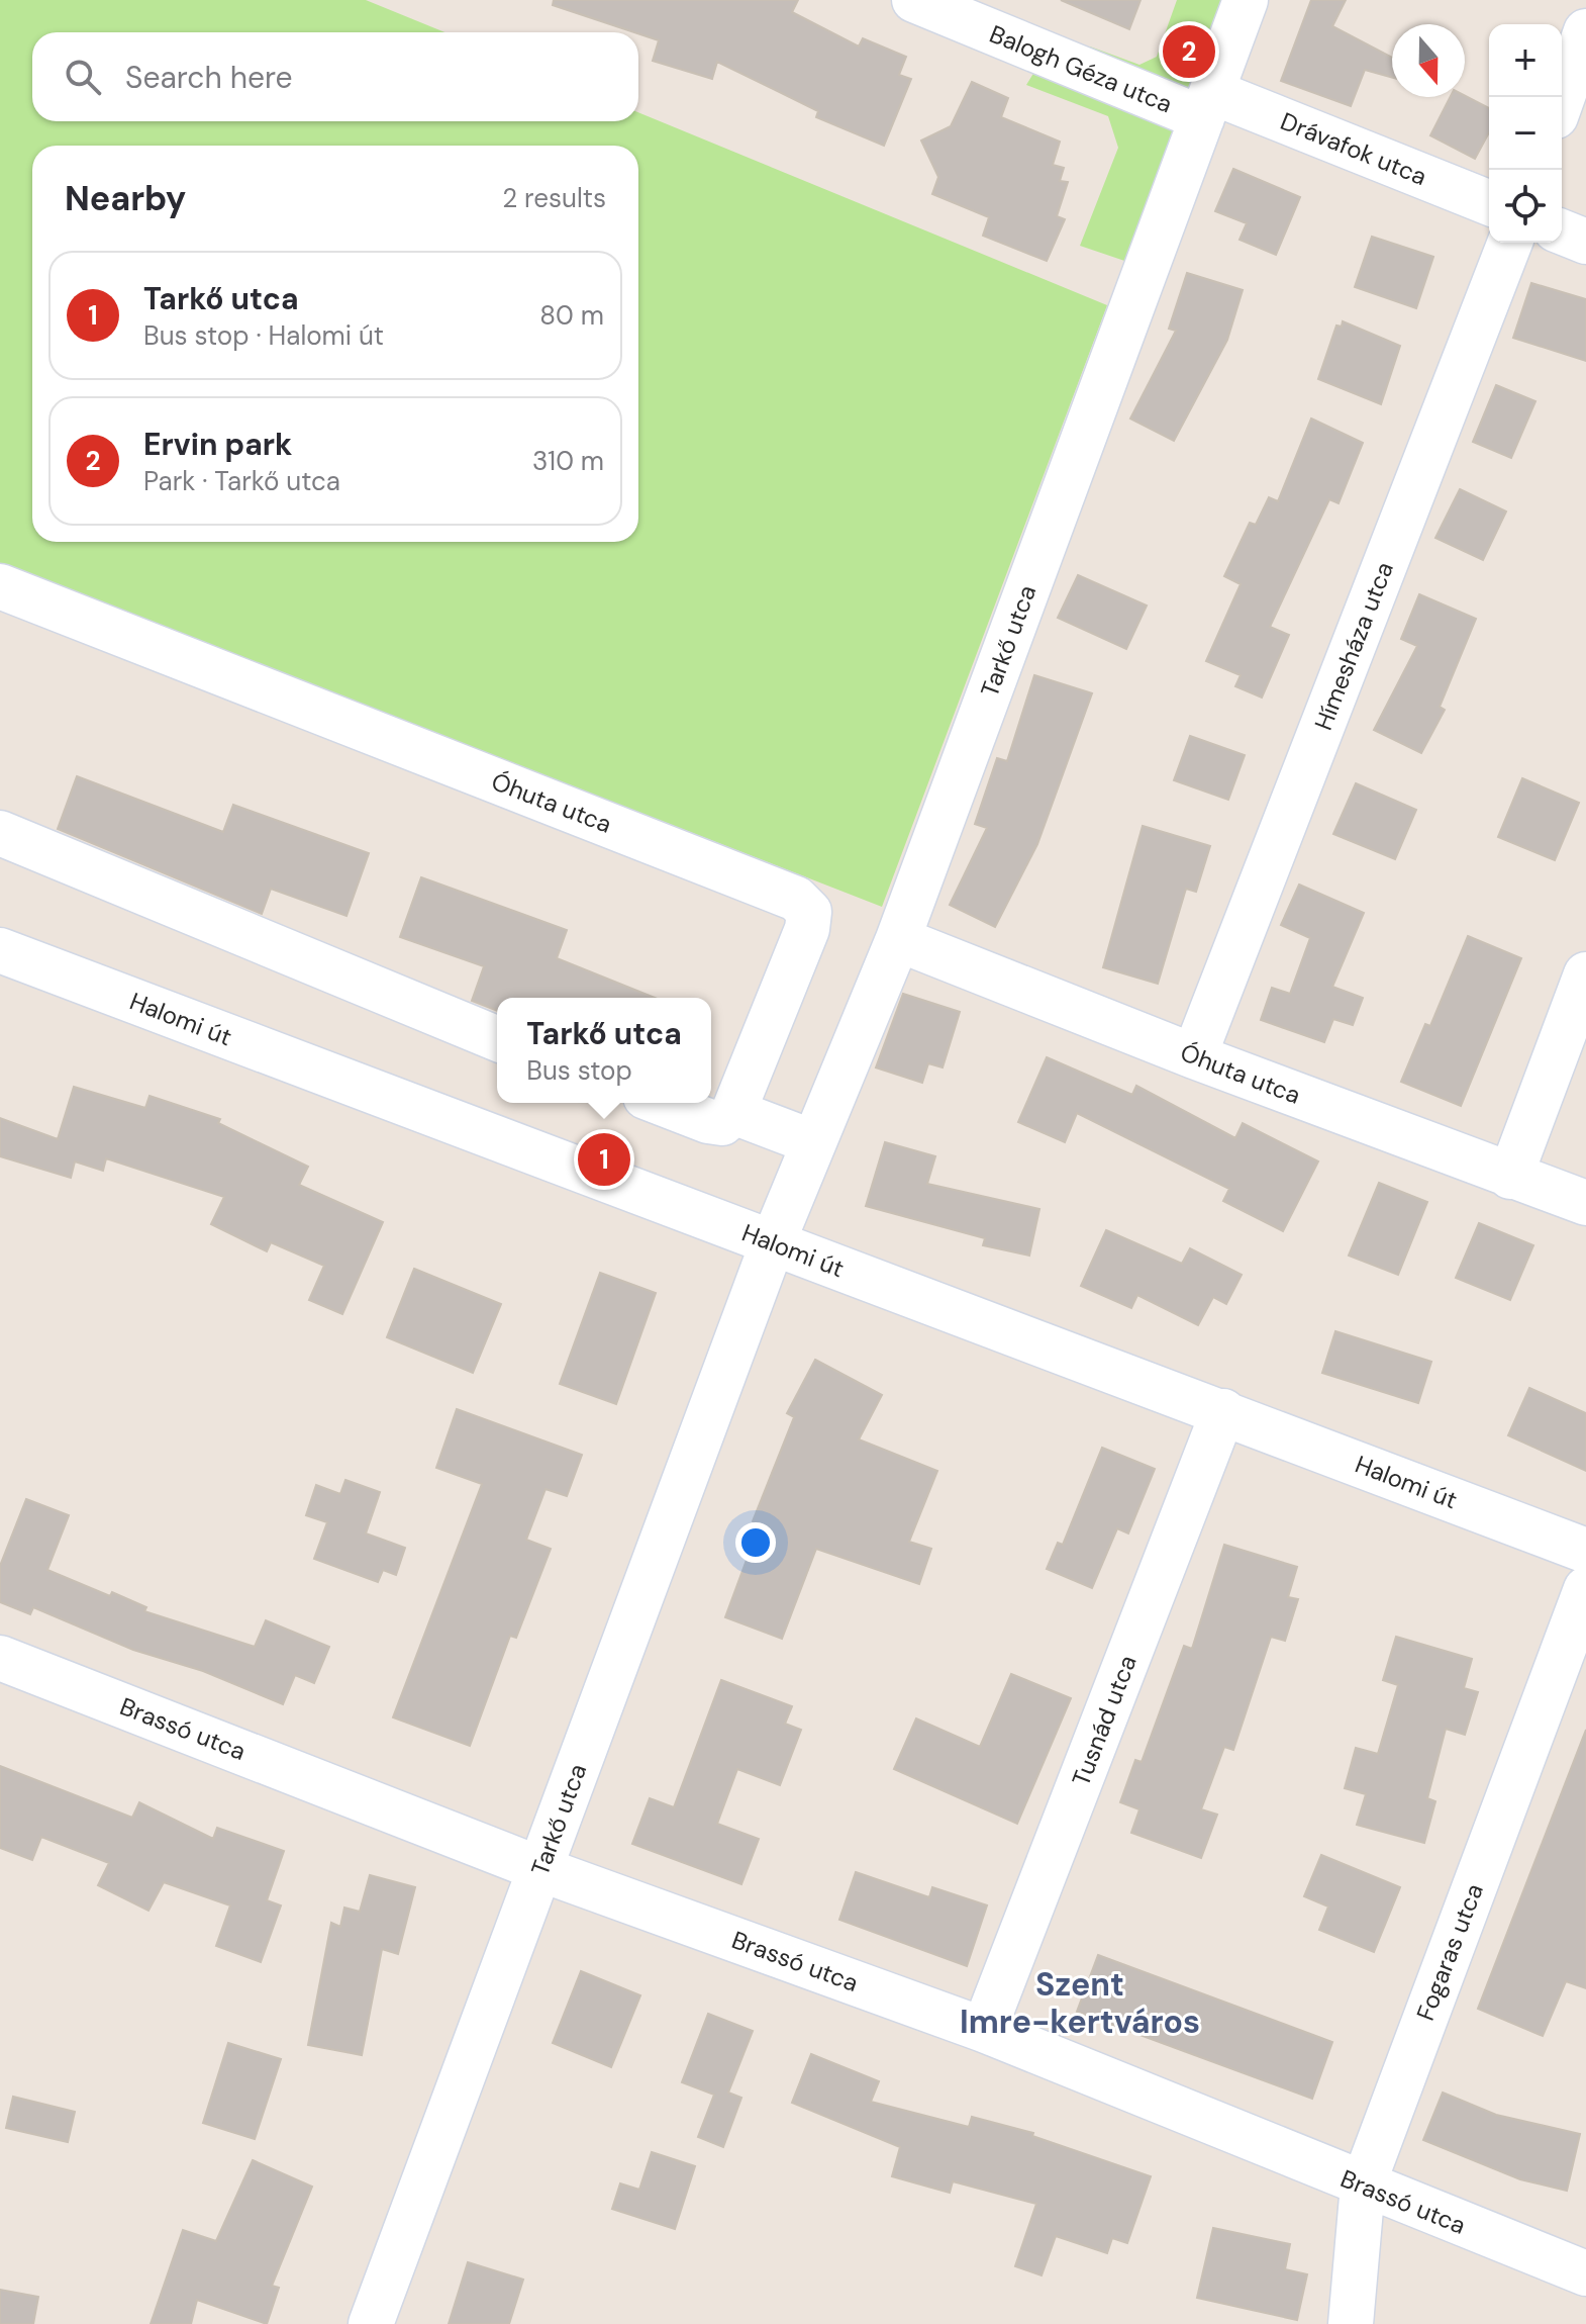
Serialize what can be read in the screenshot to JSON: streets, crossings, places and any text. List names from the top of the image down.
{
  "streets": {
    "street": [
      "Balogh Géza utca",
      "Drávafok utca",
      "Tarkő utca",
      "Hímesháza utca",
      "Óhuta utca",
      "Halomi út",
      "Tusnád utca",
      "Brassó utca",
      "Fogaras utca"
    ]
  },
  "crossings": [
    ["Balogh Géza utca", "Drávafok utca"],
    ["Balogh Géza utca", "Tarkő utca"],
    ["Drávafok utca", "Tarkő utca"],
    ["Tarkő utca", "Óhuta utca"],
    ["Tarkő utca", "Halomi út"],
    ["Tarkő utca", "Brassó utca"],
    ["Hímesháza utca", "Óhuta utca"],
    ["Halomi út", "Tusnád utca"],
    ["Tusnád utca", "Brassó utca"],
    ["Brassó utca", "Fogaras utca"]
  ],
  "districts": ["Szent Imre-kertváros"],
  "north": "bottom",
  "page": {
    "pins": ["2", "1"],
    "map_buttons": ["+", "−"],
    "search": "Search here",
    "heading": ["Nearby", "2 results"],
    "list": [
      {
        "mark": "1",
        "name": "Tarkő utca",
        "note": "Bus stop · Halomi út",
        "value": "80 m"
      },
      {
        "mark": "2",
        "name": "Ervin park",
        "note": "Park · Tarkő utca",
        "value": "310 m"
      }
    ],
    "popup": ["Tarkő utca", "Bus stop"]
  }
}
